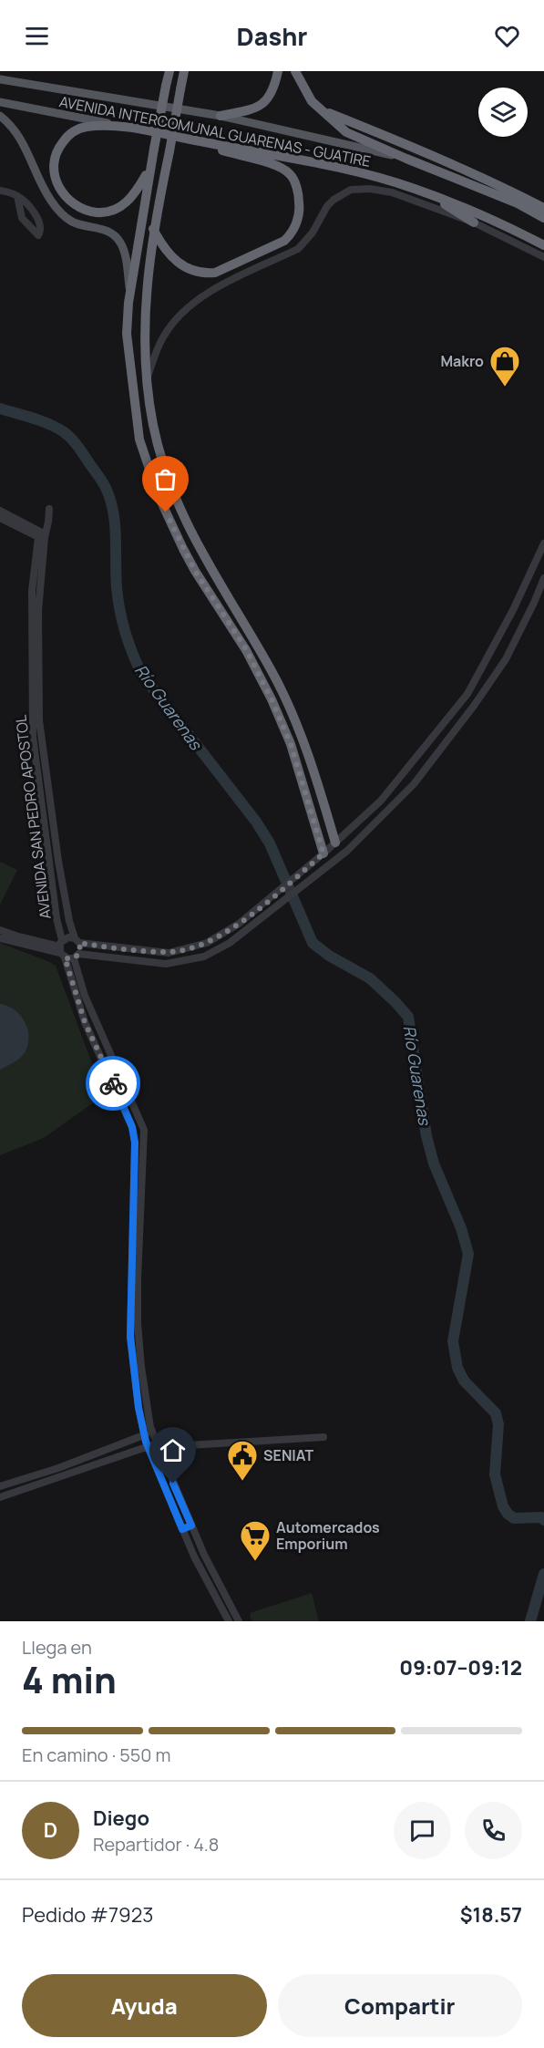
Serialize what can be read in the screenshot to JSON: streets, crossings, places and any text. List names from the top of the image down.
{
  "streets": {
    "highway": ["AVENIDA INTERCOMUNAL GUARENAS - GUATIRE"],
    "street": ["AVENIDA SAN PEDRO APOSTOL"]
  },
  "water": ["Río Guarenas"],
  "places": {
    "shop": ["Makro"],
    "public building": ["SENIAT"],
    "supermarket": ["Automercados Emporium"]
  },
  "page": {
    "header": "Dashr",
    "heading": ["4 min", "Llega en", "09:07–09:12"],
    "panel": [
      "Diego",
      "Repartidor · 4.8",
      "Pedido #7923",
      "$18.57"
    ],
    "bar": "En camino · 550 m",
    "round": "D",
    "buttons": ["Ayuda", "Compartir"]
  }
}
